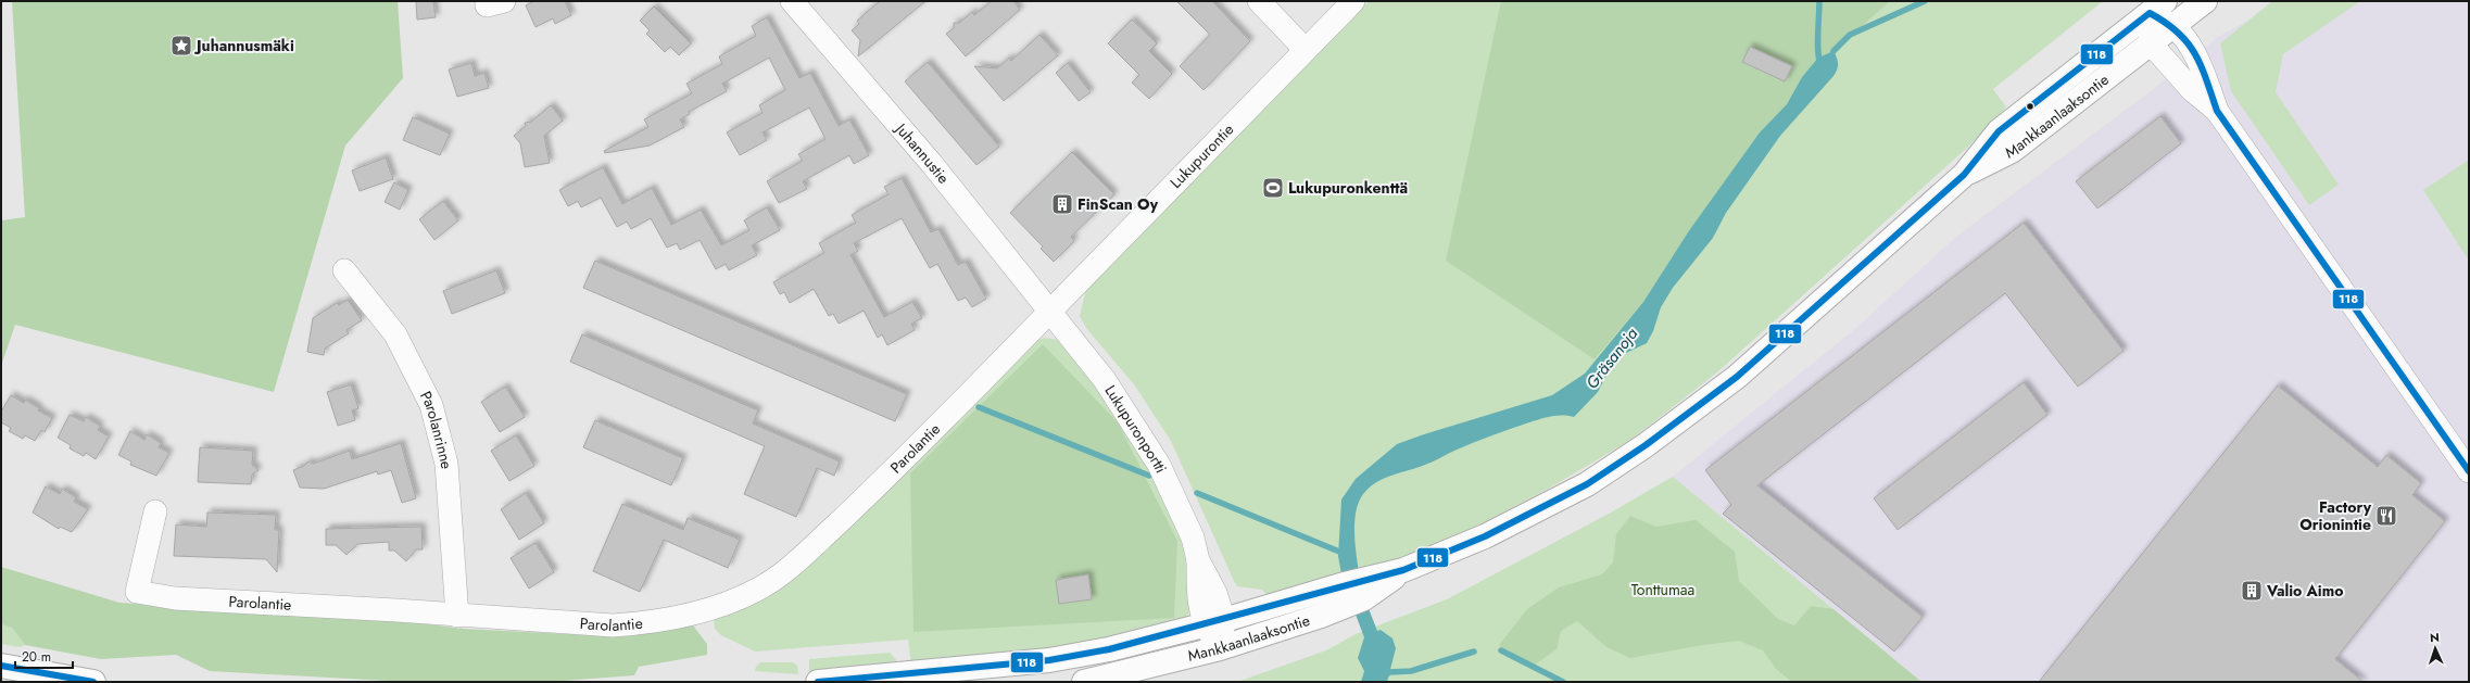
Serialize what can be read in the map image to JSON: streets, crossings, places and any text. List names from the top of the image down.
{
  "streets": {
    "main road": ["Mankkaanlaaksontie"],
    "street": [
      "Juhannustie",
      "Lukupurontie",
      "Lukupuronportti",
      "Parolanrinne",
      "Parolantie"
    ]
  },
  "crossings": [
    ["Mankkaanlaaksontie", "Lukupuronportti"],
    ["Juhannustie", "Lukupurontie"],
    ["Juhannustie", "Lukupuronportti"],
    ["Juhannustie", "Parolantie"],
    ["Lukupurontie", "Lukupuronportti"],
    ["Lukupurontie", "Parolantie"],
    ["Lukupuronportti", "Parolantie"],
    ["Parolanrinne", "Parolantie"]
  ],
  "water": ["Gräsanoja"],
  "parks": ["Tonttumaa"],
  "places": {
    "place": ["Juhannusmäki"],
    "sports": ["Lukupuronkenttä"],
    "building": ["FinScan Oy", "Valio Aimo"],
    "restaurant": ["Factory Orionintie"]
  },
  "lines": ["transit line 118"],
  "scale_bar": "20 m",
  "north": "top"
}
